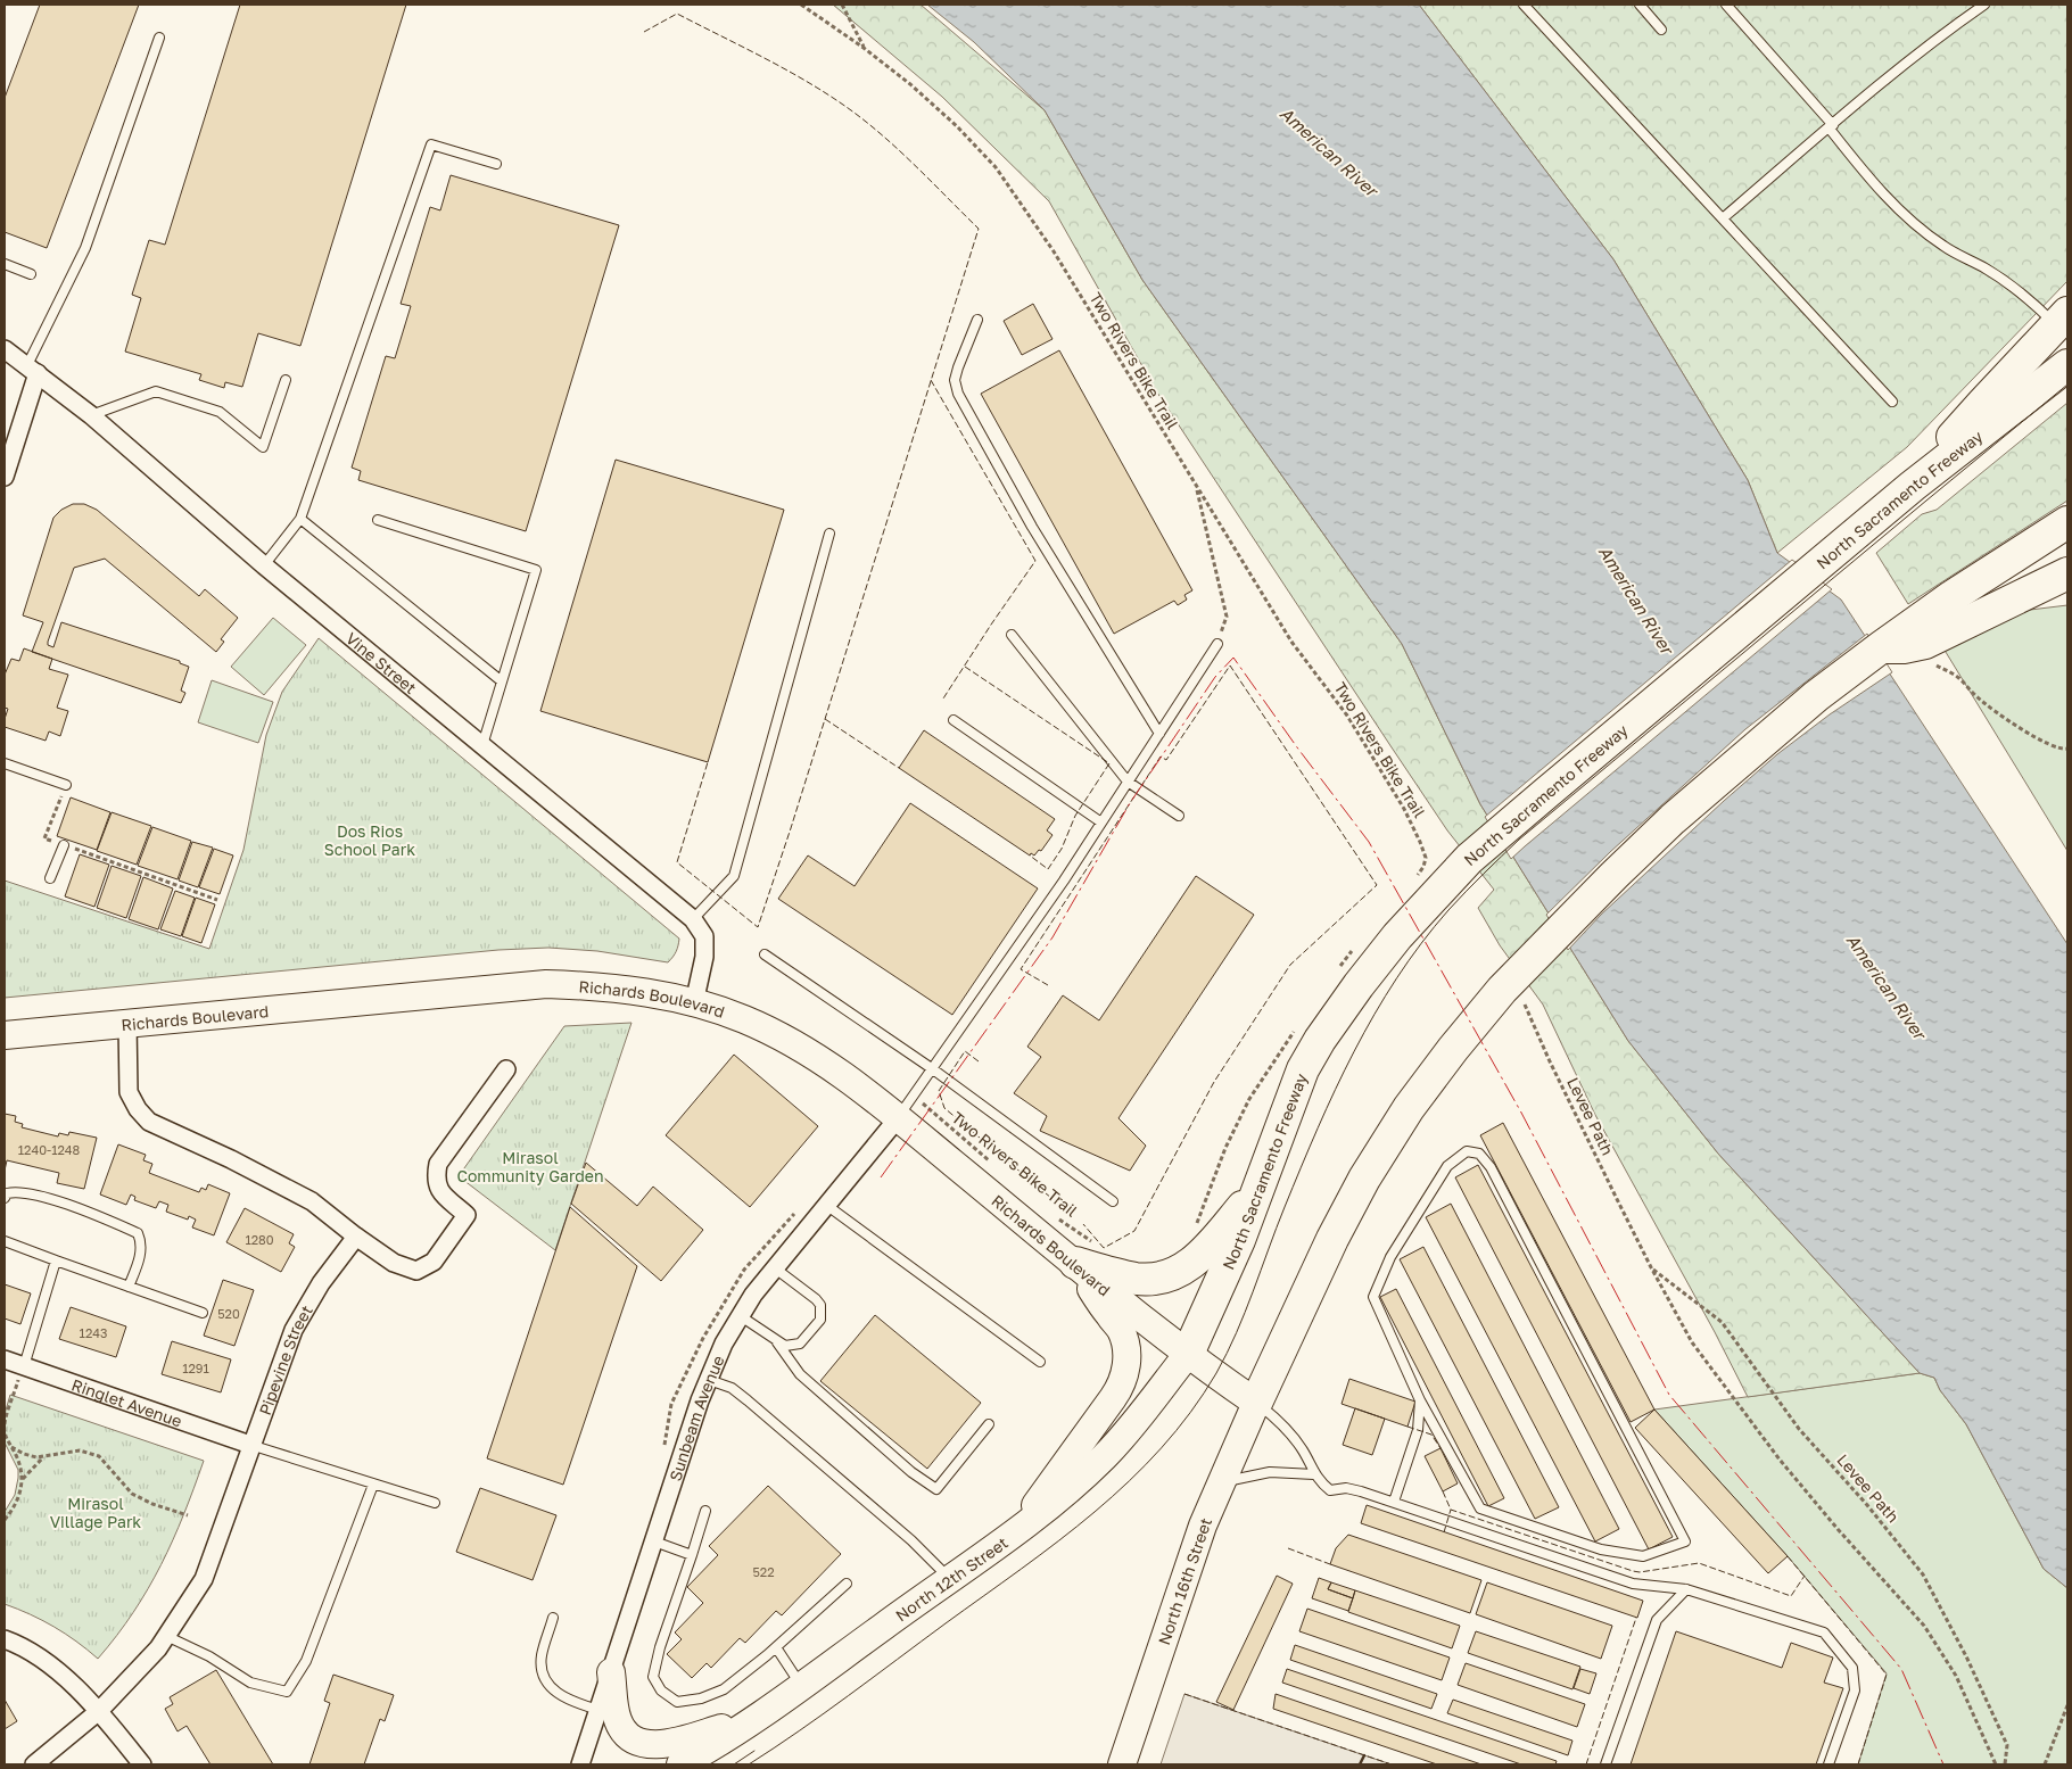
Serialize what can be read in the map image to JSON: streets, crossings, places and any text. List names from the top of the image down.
{
  "streets": {
    "highway": ["North Sacramento Freeway"],
    "main road": ["Richards Boulevard", "North 12th Street", "North 16th Street"],
    "street": [
      "Vine Street",
      "Pipevine Street",
      "Ringlet Avenue",
      "Sunbeam Avenue"
    ],
    "path": ["Two Rivers Bike Trail", "Levee Path"]
  },
  "crossings": [
    ["Two Rivers Bike Trail", "Richards Boulevard"],
    ["North Sacramento Freeway", "Richards Boulevard"],
    ["North Sacramento Freeway", "North 12th Street"],
    ["Vine Street", "Richards Boulevard"],
    ["Richards Boulevard", "Sunbeam Avenue"],
    ["Richards Boulevard", "North 12th Street"],
    ["Richards Boulevard", "North 16th Street"],
    ["Pipevine Street", "Ringlet Avenue"]
  ],
  "water": ["American River"],
  "parks": ["Dos Rios School Park", "Mirasol Community Garden", "Mirasol Village Park"],
  "house_numbers": [
    "1240-1248",
    "1280",
    "520",
    "1243",
    "1291",
    "522"
  ]
}
